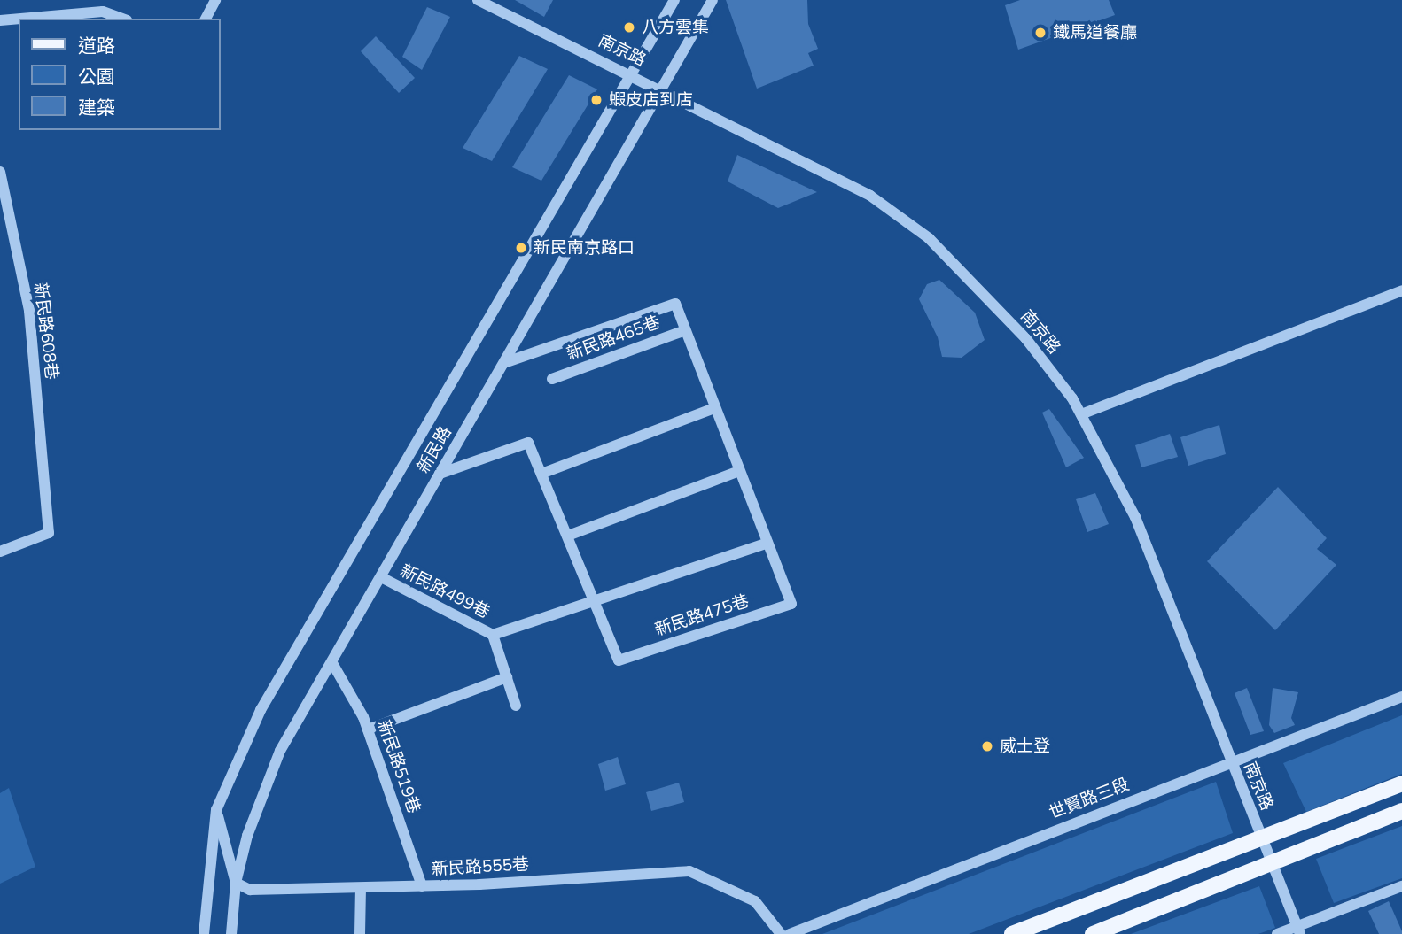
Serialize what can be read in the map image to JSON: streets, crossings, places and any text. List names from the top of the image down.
{
  "streets": {
    "street": [
      "南京路",
      "新民路608巷",
      "新民路465巷",
      "新民路",
      "新民路499巷",
      "新民路475巷",
      "新民路519巷",
      "世賢路三段",
      "新民路555巷"
    ]
  },
  "crossings": [
    ["南京路", "新民路"],
    ["南京路", "世賢路三段"],
    ["新民路465巷", "新民路475巷"],
    ["新民路", "新民路499巷"],
    ["新民路", "新民路475巷"],
    ["新民路", "新民路519巷"],
    ["新民路", "新民路555巷"],
    ["新民路519巷", "新民路555巷"]
  ],
  "places": [
    "八方雲集",
    "鐵馬道餐廳",
    "蝦皮店到店",
    "新民南京路口",
    "威士登"
  ],
  "legend": ["道路", "公園", "建築"]
}
